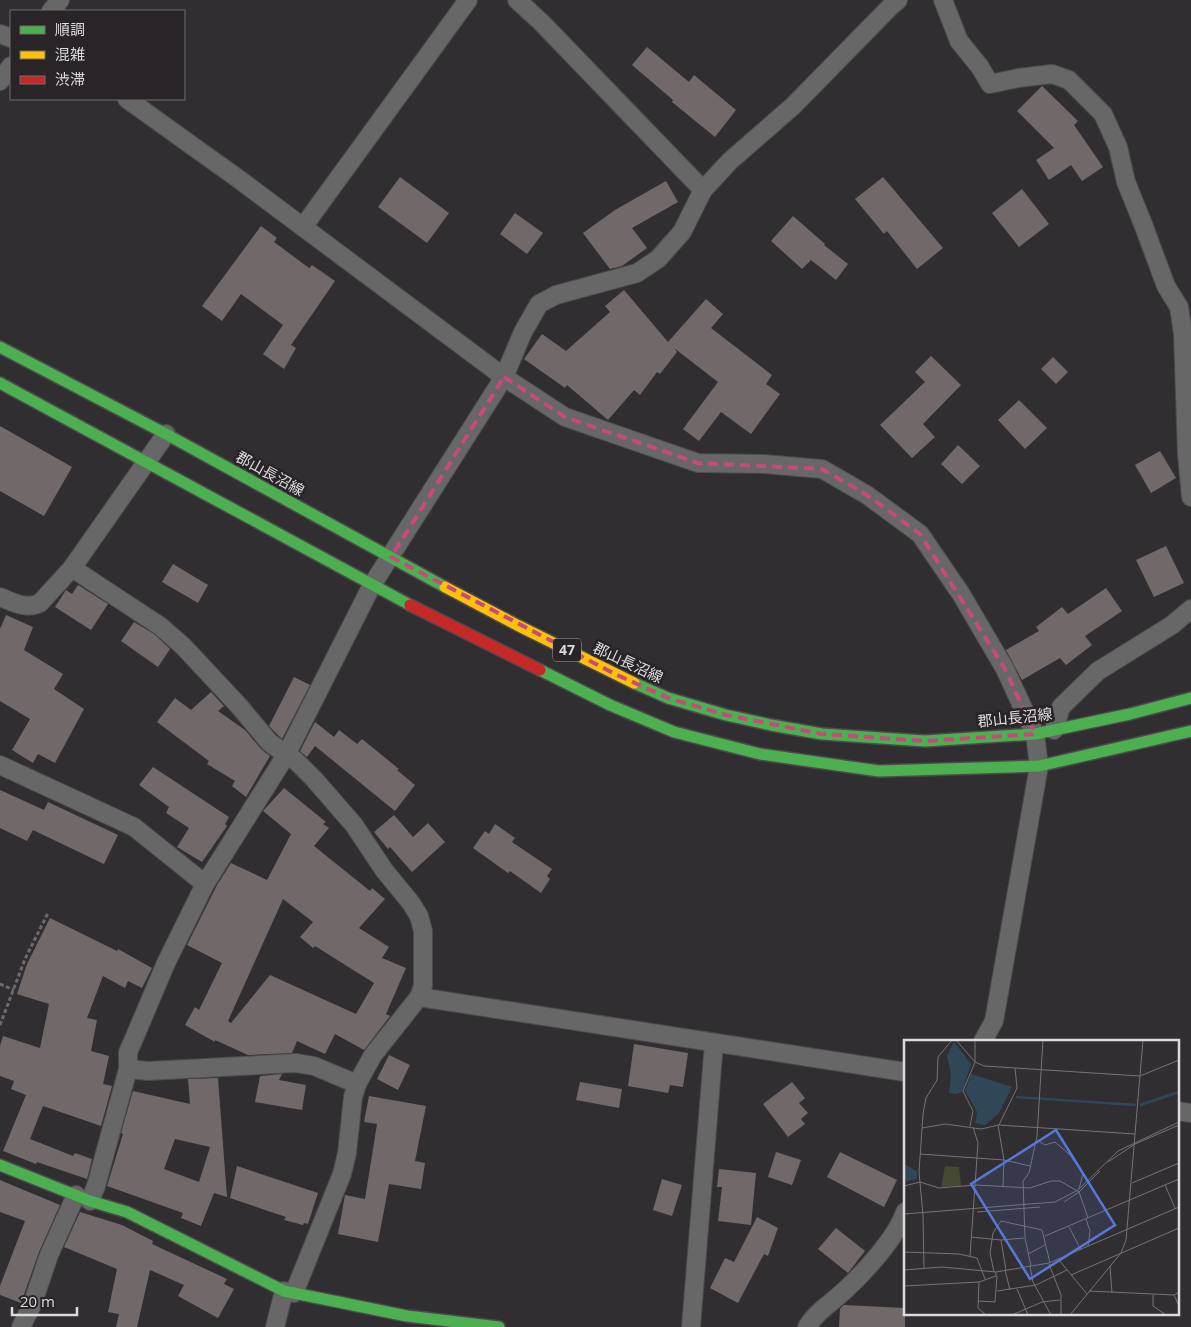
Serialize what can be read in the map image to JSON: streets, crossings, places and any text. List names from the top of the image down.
{
  "streets": {
    "main road": ["郡山長沼線", "47"]
  },
  "legend": ["順調", "混雑", "渋滞"],
  "scale_bar": "20 m"
}
